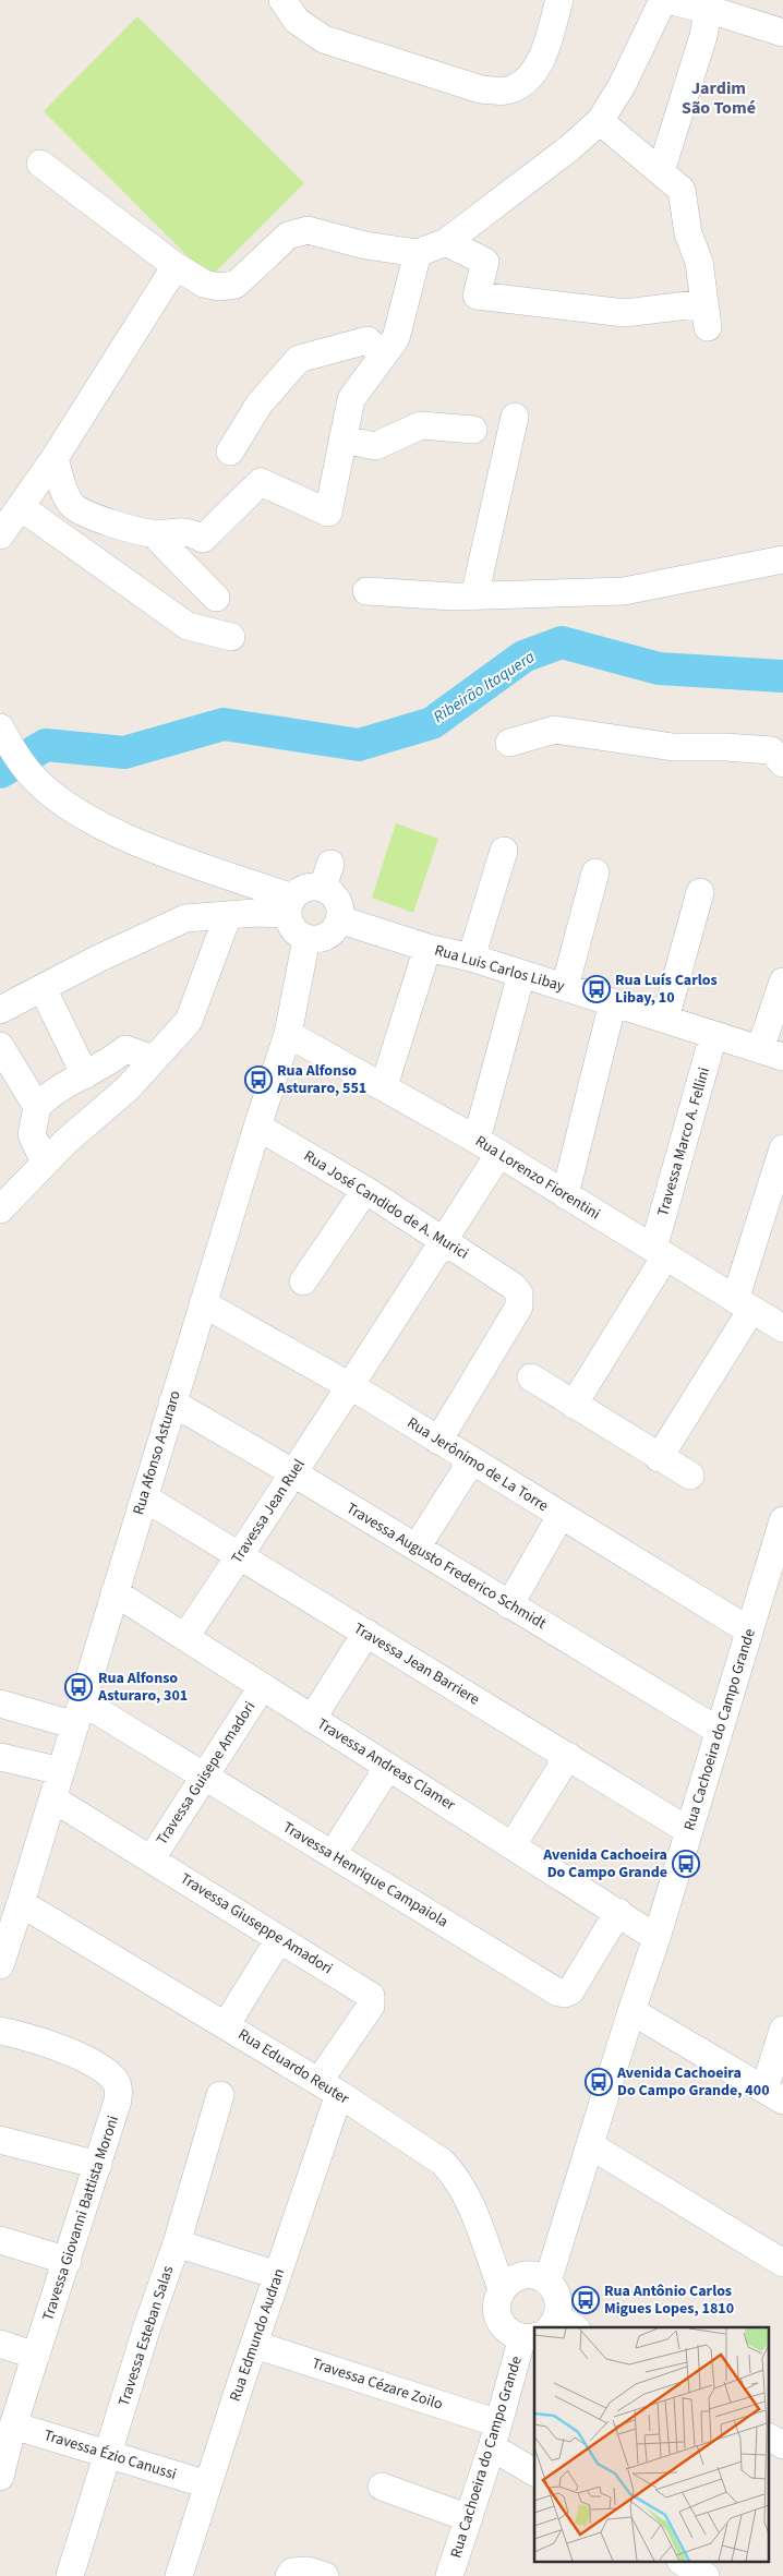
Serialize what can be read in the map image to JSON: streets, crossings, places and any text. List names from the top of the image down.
{
  "streets": {
    "street": [
      "Rua Luis Carlos Libay",
      "Travessa Marco A. Fellini",
      "Rua Lorenzo Fiorentini",
      "Rua José Candido de A. Murici",
      "Rua Afonso Asturaro",
      "Rua Jerônimo de La Torre",
      "Travessa Jean Ruel",
      "Travessa Augusto Frederico Schmidt",
      "Travessa Jean Barriere",
      "Rua Cachoeira do Campo Grande",
      "Travessa Andreas Clamer",
      "Travessa Guisepe Amadori",
      "Travessa Henrique Campaiola",
      "Travessa Giuseppe Amadori",
      "Rua Eduardo Reuter",
      "Travessa Giovanni Battista Moroni",
      "Rua Edmundo Audran",
      "Travessa Esteban Salas",
      "Travessa Cézare Zoilo",
      "Travessa Ézio Canussi"
    ]
  },
  "crossings": [
    ["Rua Luis Carlos Libay", "Travessa Marco A. Fellini"],
    ["Rua Luis Carlos Libay", "Rua Afonso Asturaro"],
    ["Rua Luis Carlos Libay", "Travessa Jean Ruel"],
    ["Travessa Marco A. Fellini", "Rua Lorenzo Fiorentini"],
    ["Rua Lorenzo Fiorentini", "Rua Afonso Asturaro"],
    ["Rua Lorenzo Fiorentini", "Travessa Jean Ruel"],
    ["Rua José Candido de A. Murici", "Rua Afonso Asturaro"],
    ["Rua José Candido de A. Murici", "Rua Jerônimo de La Torre"],
    ["Rua José Candido de A. Murici", "Travessa Jean Ruel"],
    ["Rua Afonso Asturaro", "Rua Jerônimo de La Torre"],
    ["Rua Afonso Asturaro", "Travessa Augusto Frederico Schmidt"],
    ["Rua Afonso Asturaro", "Travessa Jean Barriere"],
    ["Rua Afonso Asturaro", "Travessa Andreas Clamer"],
    ["Rua Afonso Asturaro", "Travessa Henrique Campaiola"],
    ["Rua Afonso Asturaro", "Travessa Giuseppe Amadori"],
    ["Rua Afonso Asturaro", "Rua Eduardo Reuter"],
    ["Rua Jerônimo de La Torre", "Travessa Jean Ruel"],
    ["Rua Jerônimo de La Torre", "Rua Cachoeira do Campo Grande"],
    ["Travessa Jean Ruel", "Travessa Augusto Frederico Schmidt"],
    ["Travessa Jean Ruel", "Travessa Jean Barriere"],
    ["Travessa Jean Ruel", "Travessa Andreas Clamer"],
    ["Travessa Augusto Frederico Schmidt", "Rua Cachoeira do Campo Grande"],
    ["Travessa Jean Barriere", "Rua Cachoeira do Campo Grande"],
    ["Rua Cachoeira do Campo Grande", "Travessa Andreas Clamer"],
    ["Rua Cachoeira do Campo Grande", "Rua Eduardo Reuter"],
    ["Rua Cachoeira do Campo Grande", "Travessa Cézare Zoilo"],
    ["Travessa Andreas Clamer", "Travessa Guisepe Amadori"],
    ["Travessa Andreas Clamer", "Travessa Henrique Campaiola"],
    ["Travessa Guisepe Amadori", "Travessa Henrique Campaiola"],
    ["Travessa Guisepe Amadori", "Travessa Giuseppe Amadori"],
    ["Travessa Giuseppe Amadori", "Rua Eduardo Reuter"],
    ["Travessa Giuseppe Amadori", "Rua Edmundo Audran"],
    ["Rua Eduardo Reuter", "Rua Edmundo Audran"],
    ["Travessa Giovanni Battista Moroni", "Travessa Ézio Canussi"],
    ["Rua Edmundo Audran", "Travessa Cézare Zoilo"],
    ["Rua Edmundo Audran", "Travessa Ézio Canussi"],
    ["Travessa Esteban Salas", "Travessa Ézio Canussi"]
  ],
  "districts": ["Jardim São Tomé"],
  "water": ["Ribeirão Itaquera"],
  "places": {
    "bus stop": [
      "Rua Luís Carlos Libay, 10",
      "Rua Alfonso Asturaro, 551",
      "Rua Alfonso Asturaro, 301",
      "Avenida Cachoeira Do Campo Grande",
      "Avenida Cachoeira Do Campo Grande, 400",
      "Rua Antônio Carlos Migues Lopes, 1810"
    ]
  }
}
